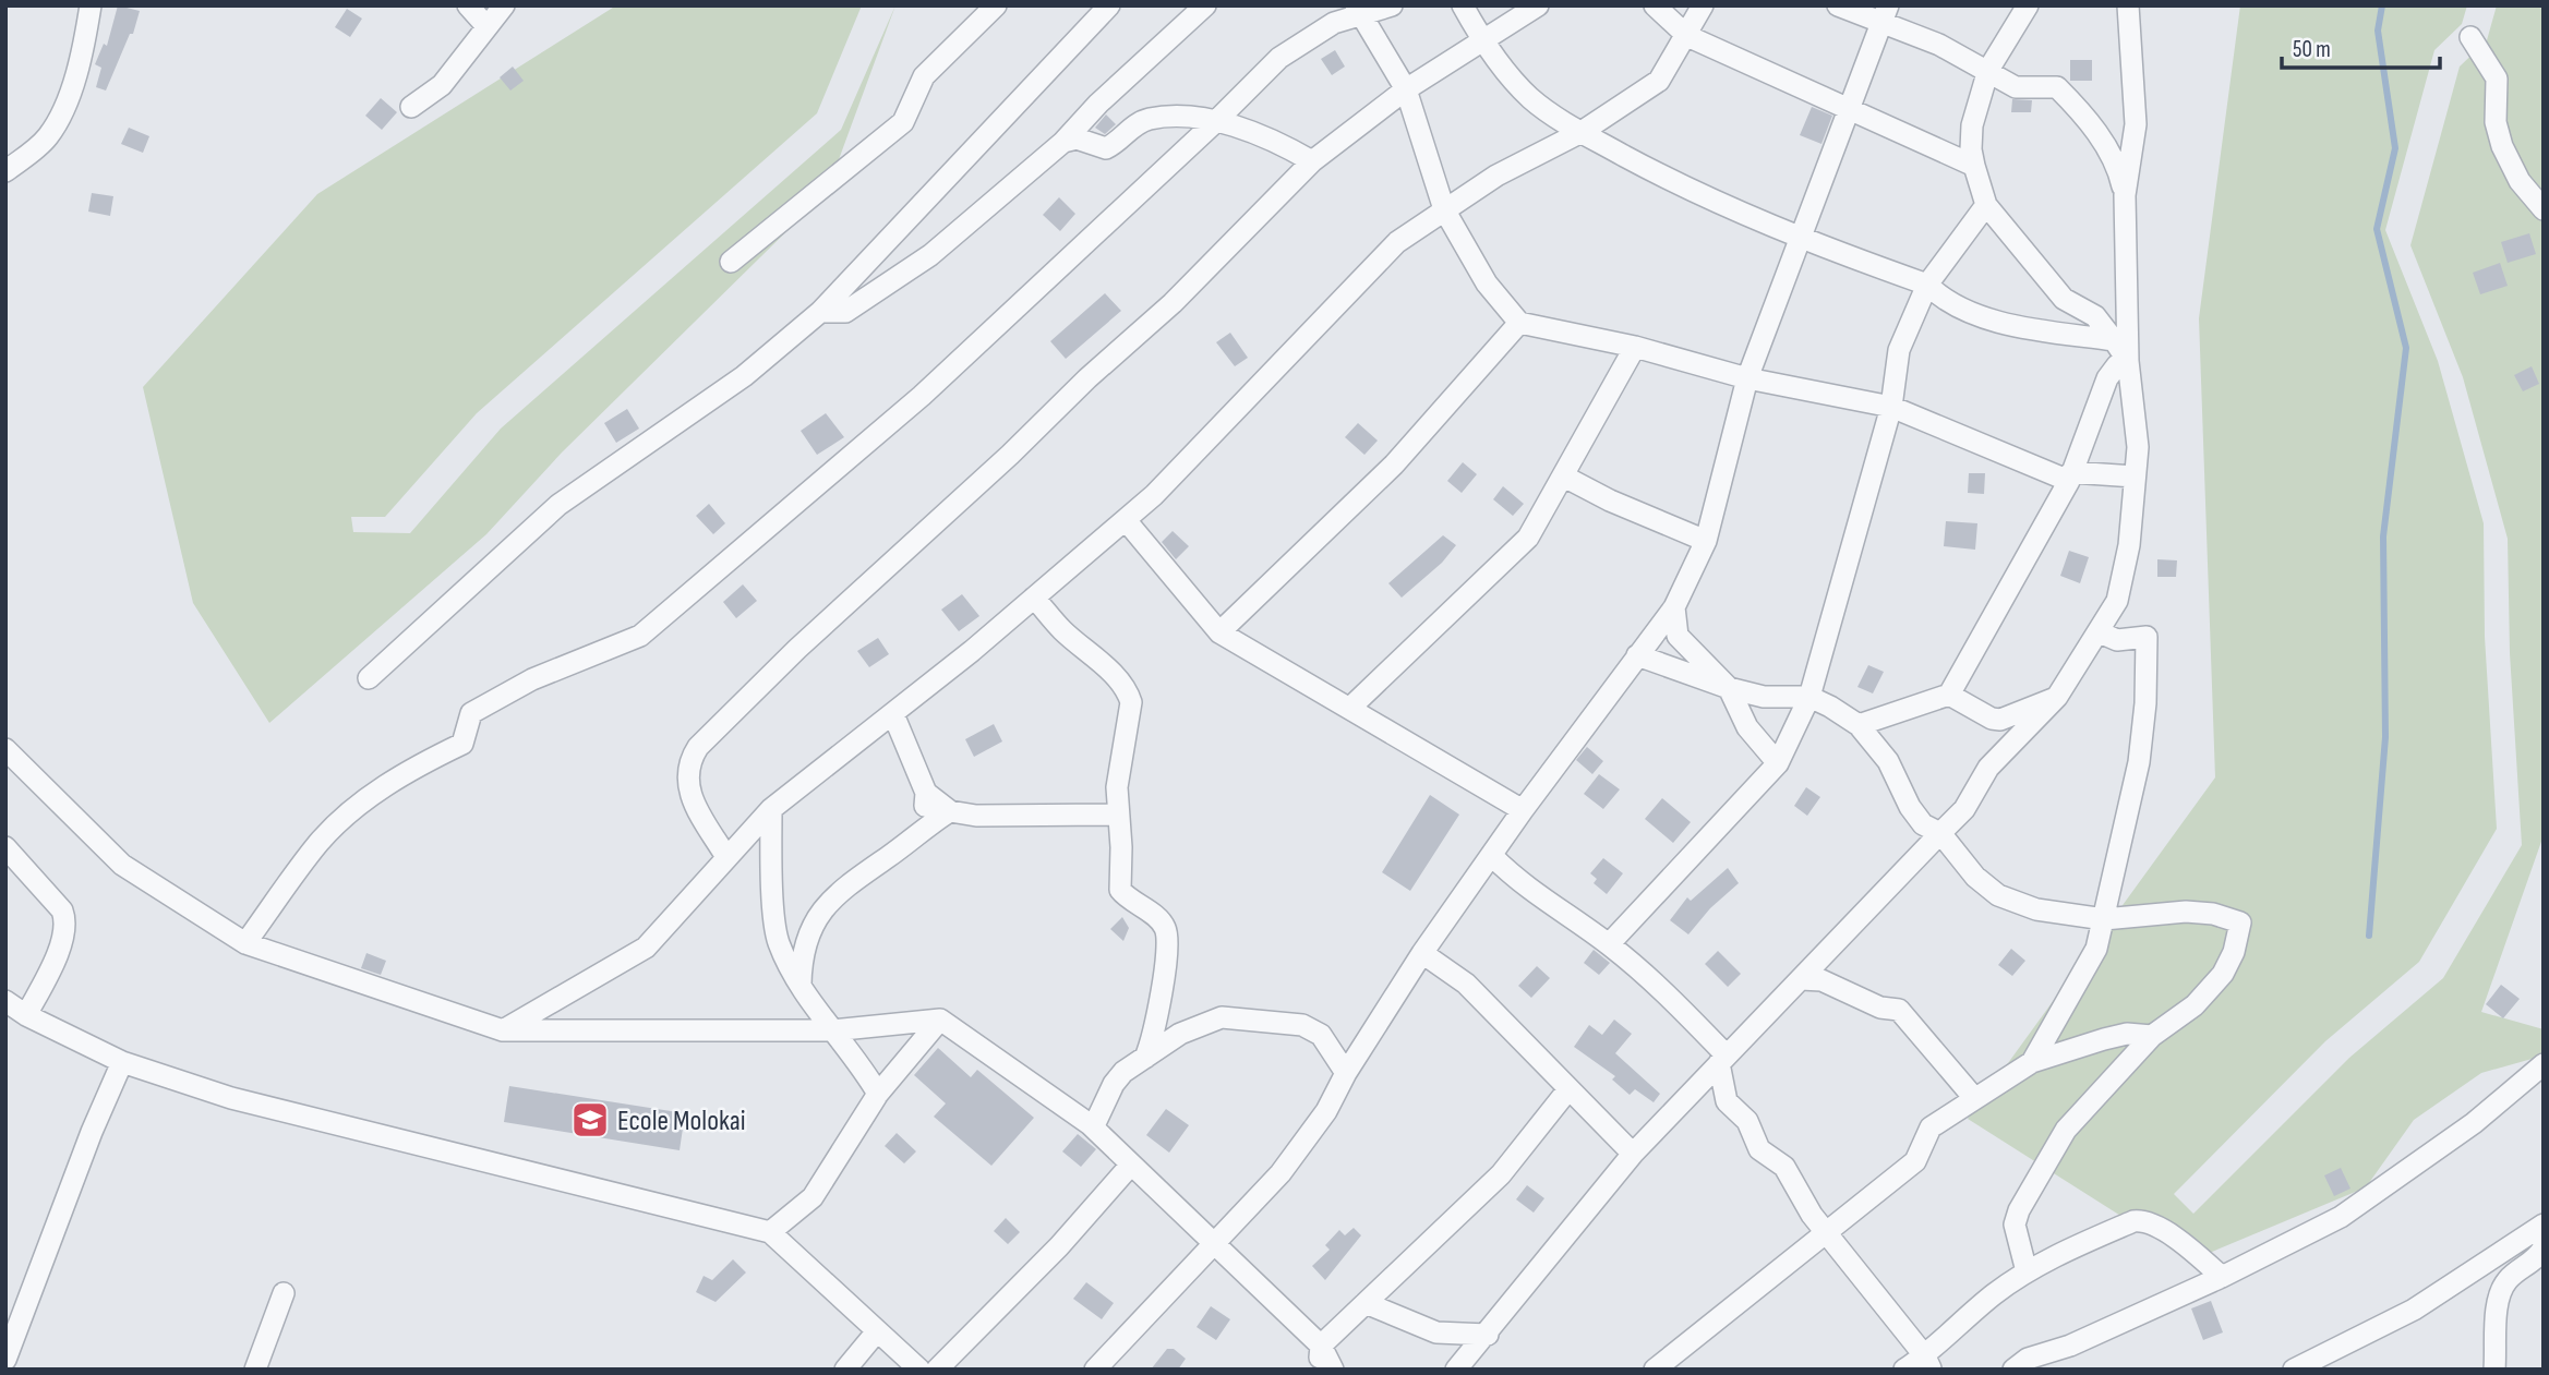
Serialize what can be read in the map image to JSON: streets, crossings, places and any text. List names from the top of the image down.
{
  "places": {
    "school or university": ["Ecole Molokai"]
  },
  "scale_bar": "50 m"
}
